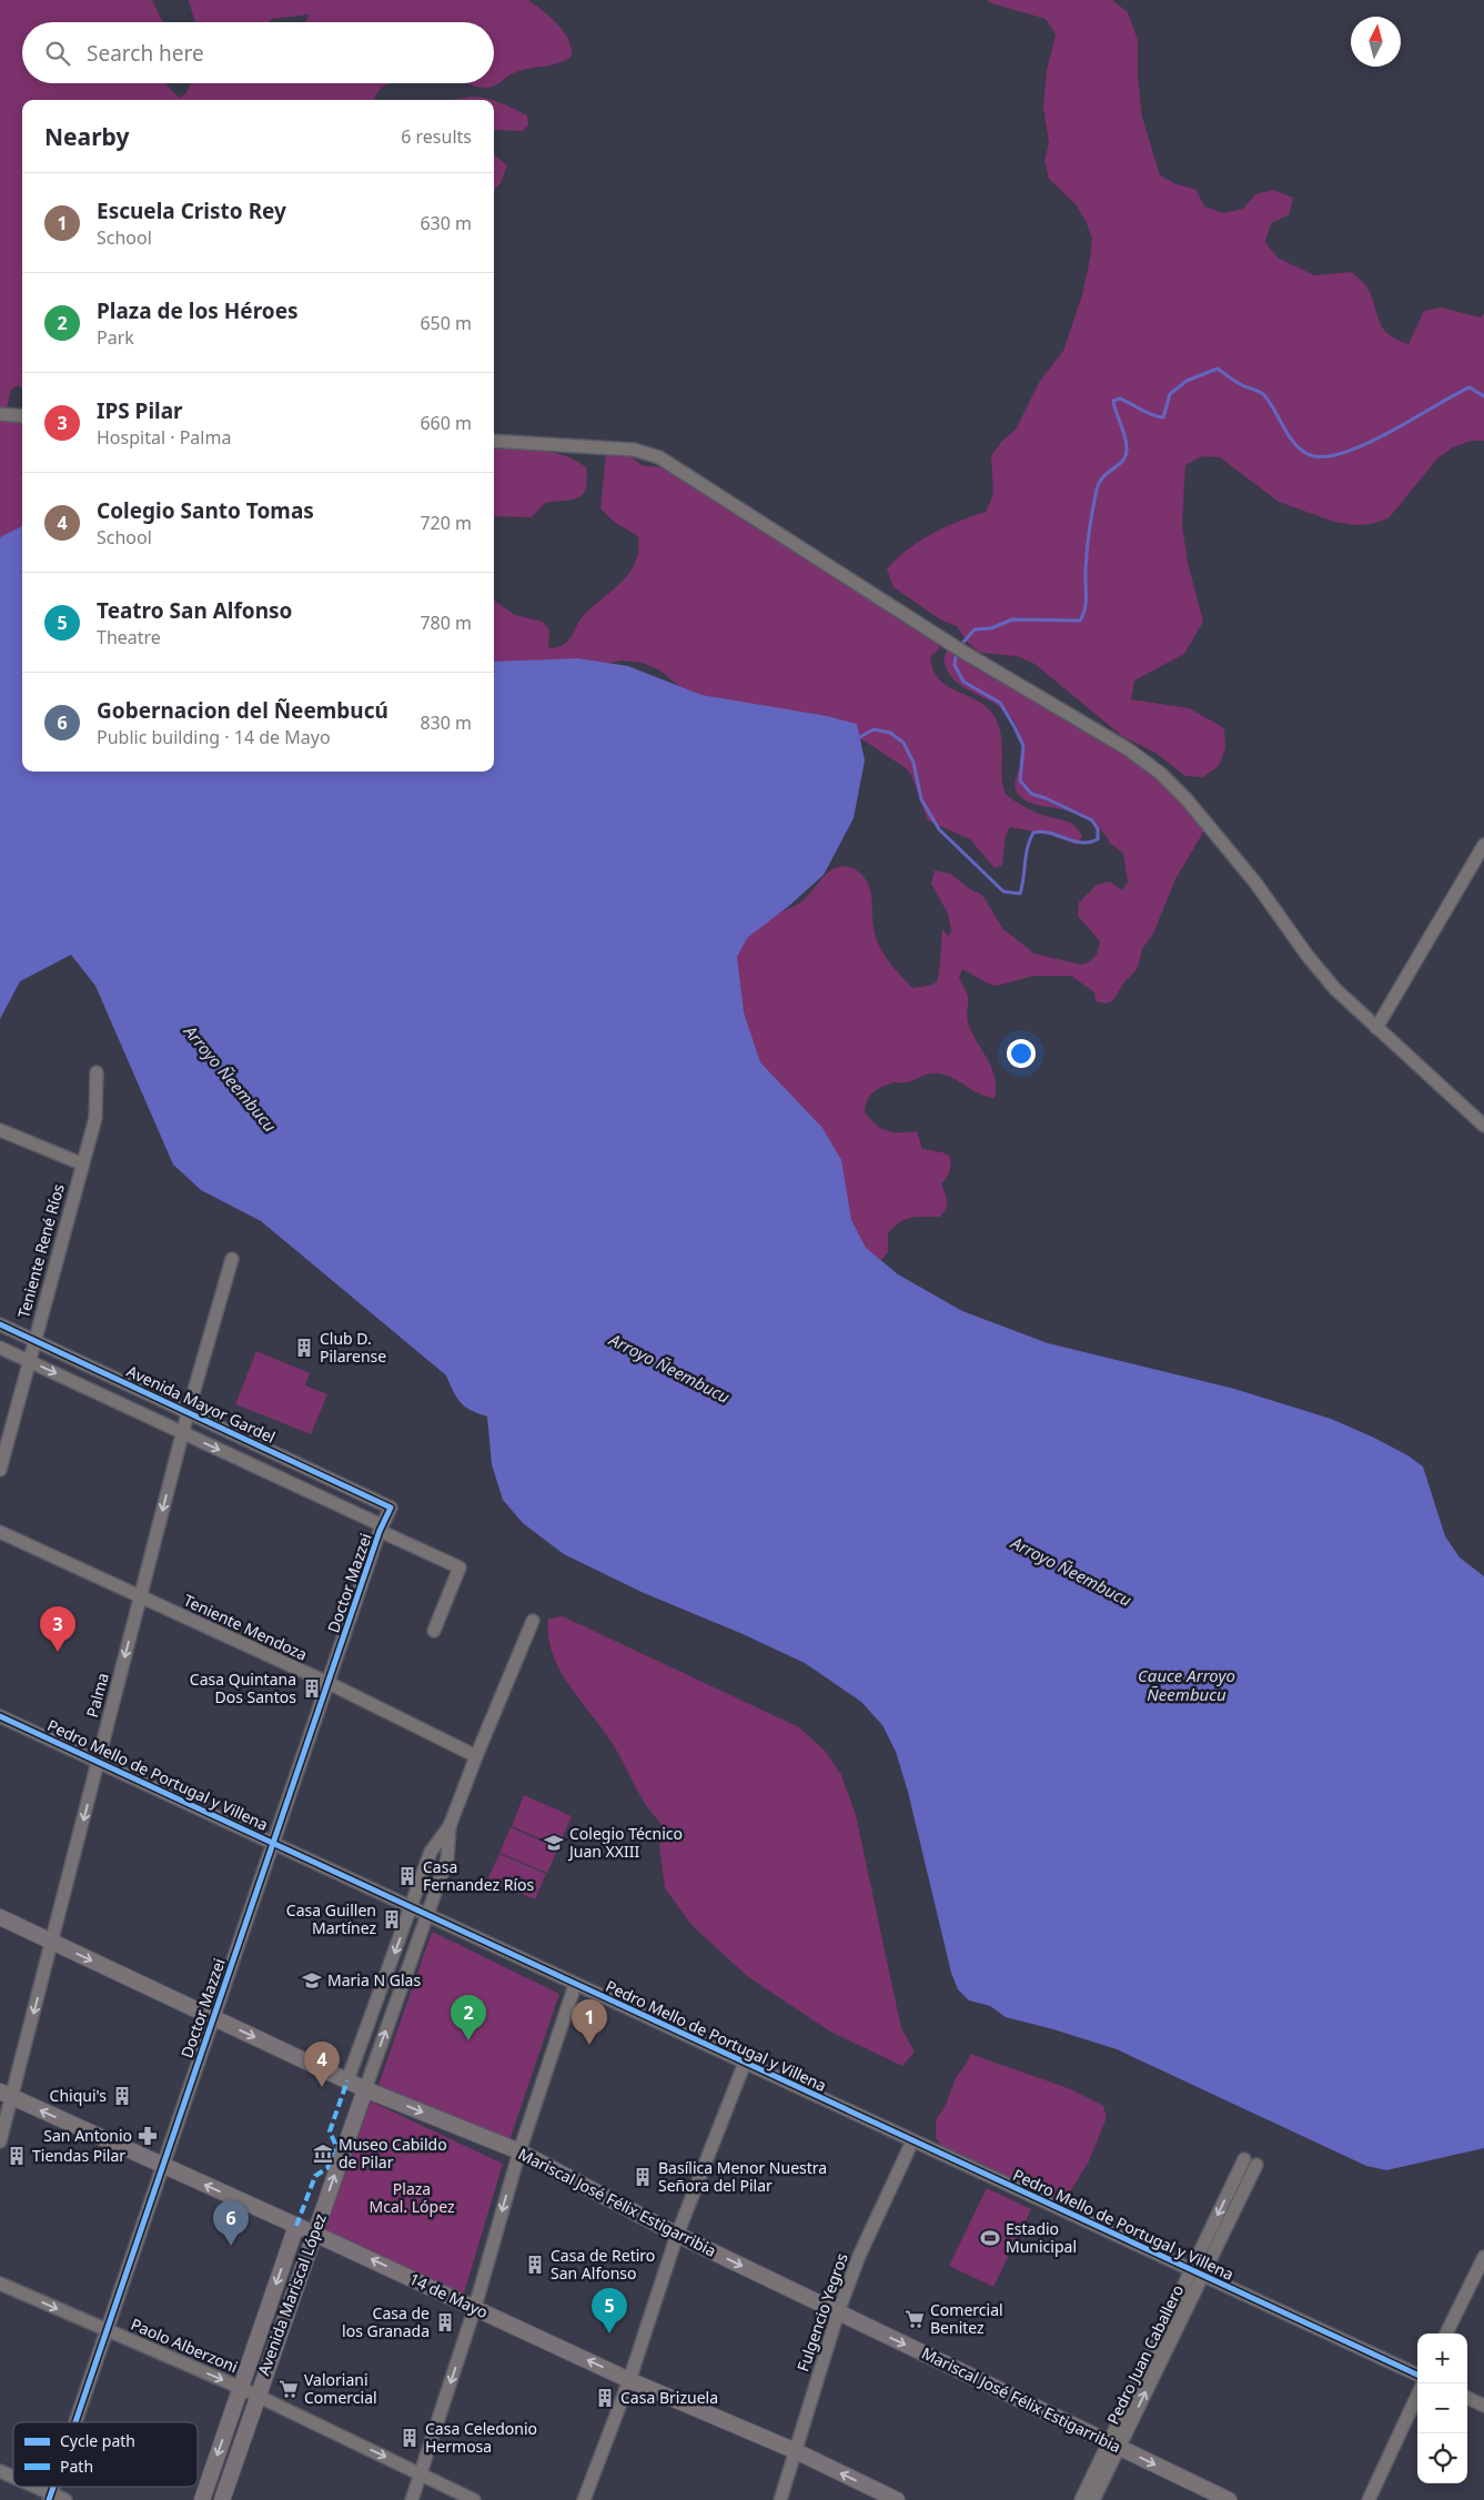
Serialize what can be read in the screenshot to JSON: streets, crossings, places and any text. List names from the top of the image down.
{
  "streets": {
    "main road": ["Mariscal José Félix Estigarribia", "Avenida Mariscal López", "14 de Mayo"],
    "street": [
      "Teniente René Ríos",
      "Avenida Mayor Gardel",
      "Doctor Mazzei",
      "Teniente Mendoza",
      "Palma",
      "Pedro Mello de Portugal y Villena",
      "Fulgencio Yegros",
      "Paolo Alberzoni",
      "Pedro Juan Caballero"
    ]
  },
  "crossings": [
    ["Teniente René Ríos", "Avenida Mayor Gardel"],
    ["Avenida Mayor Gardel", "Doctor Mazzei"],
    ["Avenida Mayor Gardel", "Palma"],
    ["Doctor Mazzei", "Teniente Mendoza"],
    ["Doctor Mazzei", "Pedro Mello de Portugal y Villena"],
    ["Doctor Mazzei", "Mariscal José Félix Estigarribia"],
    ["Doctor Mazzei", "14 de Mayo"],
    ["Doctor Mazzei", "Paolo Alberzoni"],
    ["Teniente Mendoza", "Palma"],
    ["Palma", "Pedro Mello de Portugal y Villena"],
    ["Palma", "Mariscal José Félix Estigarribia"],
    ["Palma", "14 de Mayo"],
    ["Pedro Mello de Portugal y Villena", "Fulgencio Yegros"],
    ["Pedro Mello de Portugal y Villena", "Pedro Juan Caballero"],
    ["Mariscal José Félix Estigarribia", "Avenida Mariscal López"],
    ["Mariscal José Félix Estigarribia", "Fulgencio Yegros"],
    ["Mariscal José Félix Estigarribia", "Pedro Juan Caballero"],
    ["Avenida Mariscal López", "14 de Mayo"],
    ["Avenida Mariscal López", "Paolo Alberzoni"],
    ["14 de Mayo", "Fulgencio Yegros"]
  ],
  "one_way": [
    "Palma",
    "Mariscal José Félix Estigarribia",
    "14 de Mayo",
    "Paolo Alberzoni"
  ],
  "water": ["Arroyo Ñeembucu", "Cauce Arroyo Ñeembucu"],
  "parks": ["Plaza Mcal. López"],
  "places": {
    "building": [
      "Club D. Pilarense",
      "Casa Quintana Dos Santos",
      "Casa Fernandez Ríos",
      "Casa Guillen Martínez",
      "Chiqui's",
      "Tiendas Pilar",
      "Basílica Menor Nuestra Señora del Pilar",
      "Casa de Retiro San Alfonso",
      "Casa de los Granada",
      "Casa Brizuela",
      "Casa Celedonio Hermosa"
    ],
    "school or university": ["Colegio Técnico Juan XXIII", "Maria N Glas"],
    "pharmacy": ["San Antonio"],
    "museum": ["Museo Cabildo de Pilar"],
    "sports": ["Estadio Municipal"],
    "supermarket": ["Comercial Benitez", "Valoriani Comercial"]
  },
  "legend": ["Cycle path", "Path"],
  "north": "top",
  "page": {
    "search": "Search here",
    "heading": ["Nearby", "6 results"],
    "list": [
      {
        "mark": "1",
        "name": "Escuela Cristo Rey",
        "note": "School",
        "value": "630 m"
      },
      {
        "mark": "2",
        "name": "Plaza de los Héroes",
        "note": "Park",
        "value": "650 m"
      },
      {
        "mark": "3",
        "name": "IPS Pilar",
        "note": "Hospital · Palma",
        "value": "660 m"
      },
      {
        "mark": "4",
        "name": "Colegio Santo Tomas",
        "note": "School",
        "value": "720 m"
      },
      {
        "mark": "5",
        "name": "Teatro San Alfonso",
        "note": "Theatre",
        "value": "780 m"
      },
      {
        "mark": "6",
        "name": "Gobernacion del Ñeembucú",
        "note": "Public building · 14 de Mayo",
        "value": "830 m"
      }
    ],
    "pins": [
      "3",
      "2",
      "1",
      "4",
      "6",
      "5"
    ],
    "map_buttons": ["+", "−"]
  }
}
